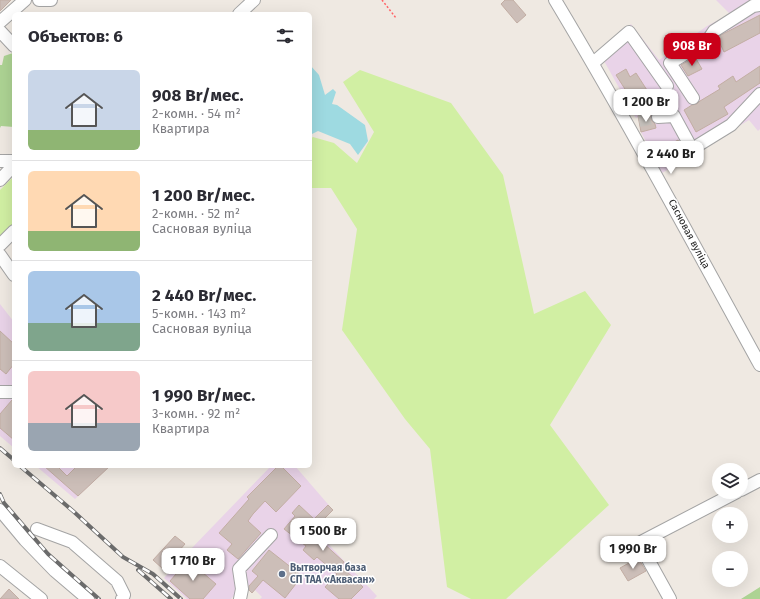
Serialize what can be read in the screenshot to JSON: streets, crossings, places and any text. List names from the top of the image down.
{
  "streets": {
    "street": ["Сасновая вуліца"]
  },
  "places": ["Вытворчая база СП ТАА «Аквасан»"],
  "page": {
    "heading": "Объектов: 6",
    "price": [
      "908 Br",
      "1 200 Br",
      "2 440 Br",
      "1 500 Br",
      "1 990 Br",
      "1 710 Br"
    ],
    "list": [
      {
        "name": "908 Br/мес.",
        "note": "2-комн. · 54 m² · Квартира"
      },
      {
        "name": "1 200 Br/мес.",
        "note": "2-комн. · 52 m² · Сасновая вуліца"
      },
      {
        "name": "2 440 Br/мес.",
        "note": "5-комн. · 143 m² · Сасновая вуліца"
      },
      {
        "name": "1 990 Br/мес.",
        "note": "3-комн. · 92 m² · Квартира"
      }
    ],
    "map_buttons": ["+", "−"]
  }
}
